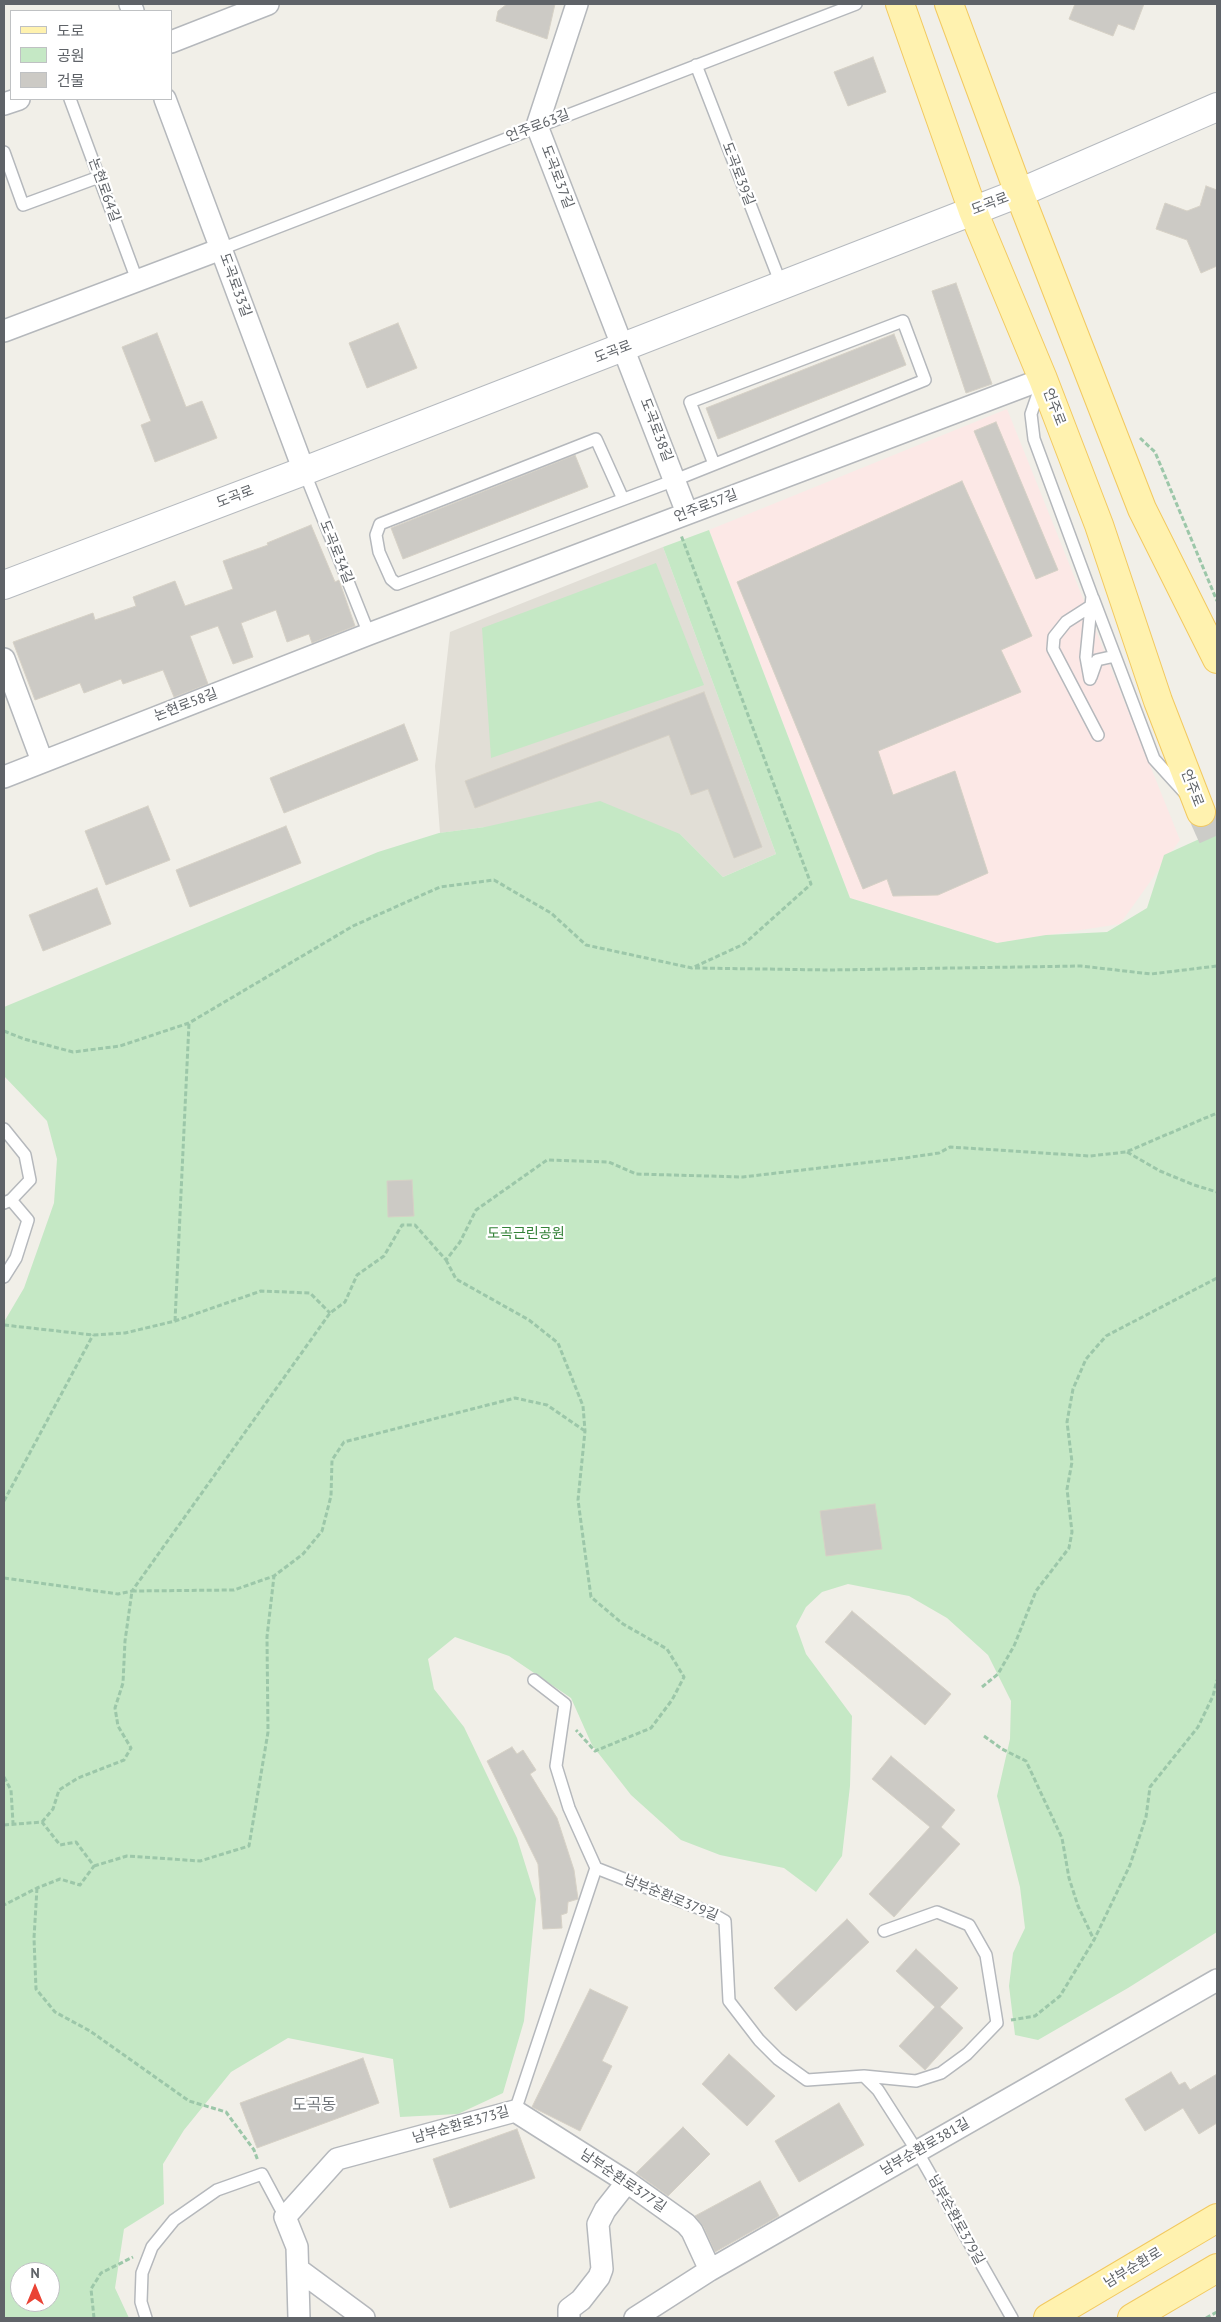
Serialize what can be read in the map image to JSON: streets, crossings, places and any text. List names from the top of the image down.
{
  "streets": {
    "main road": ["도곡로", "언주로", "남부순환로"],
    "street": [
      "도곡로37길",
      "도곡로33길",
      "도곡로38길",
      "언주로57길",
      "논현로58길",
      "남부순환로373길",
      "남부순환로381길",
      "남부순환로377길"
    ],
    "lane": [
      "언주로63길",
      "도곡로39길",
      "논현로64길",
      "도곡로34길",
      "남부순환로379길"
    ]
  },
  "crossings": [
    ["언주로63길", "도곡로39길"],
    ["언주로63길", "도곡로37길"],
    ["언주로63길", "도곡로33길"],
    ["도곡로39길", "도곡로"],
    ["도곡로37길", "도곡로"],
    ["도곡로37길", "도곡로38길"],
    ["도곡로", "도곡로33길"],
    ["도곡로", "언주로"],
    ["도곡로", "도곡로38길"],
    ["도곡로", "도곡로34길"],
    ["도곡로33길", "도곡로34길"],
    ["언주로", "언주로57길"],
    ["도곡로38길", "언주로57길"],
    ["언주로57길", "도곡로34길"],
    ["언주로57길", "논현로58길"],
    ["도곡로34길", "논현로58길"],
    ["남부순환로379길", "남부순환로373길"],
    ["남부순환로379길", "남부순환로381길"],
    ["남부순환로373길", "남부순환로377길"],
    ["남부순환로381길", "남부순환로377길"]
  ],
  "districts": ["도곡동"],
  "parks": ["도곡근린공원"],
  "legend": ["도로", "공원", "건물"],
  "north": "top"
}
